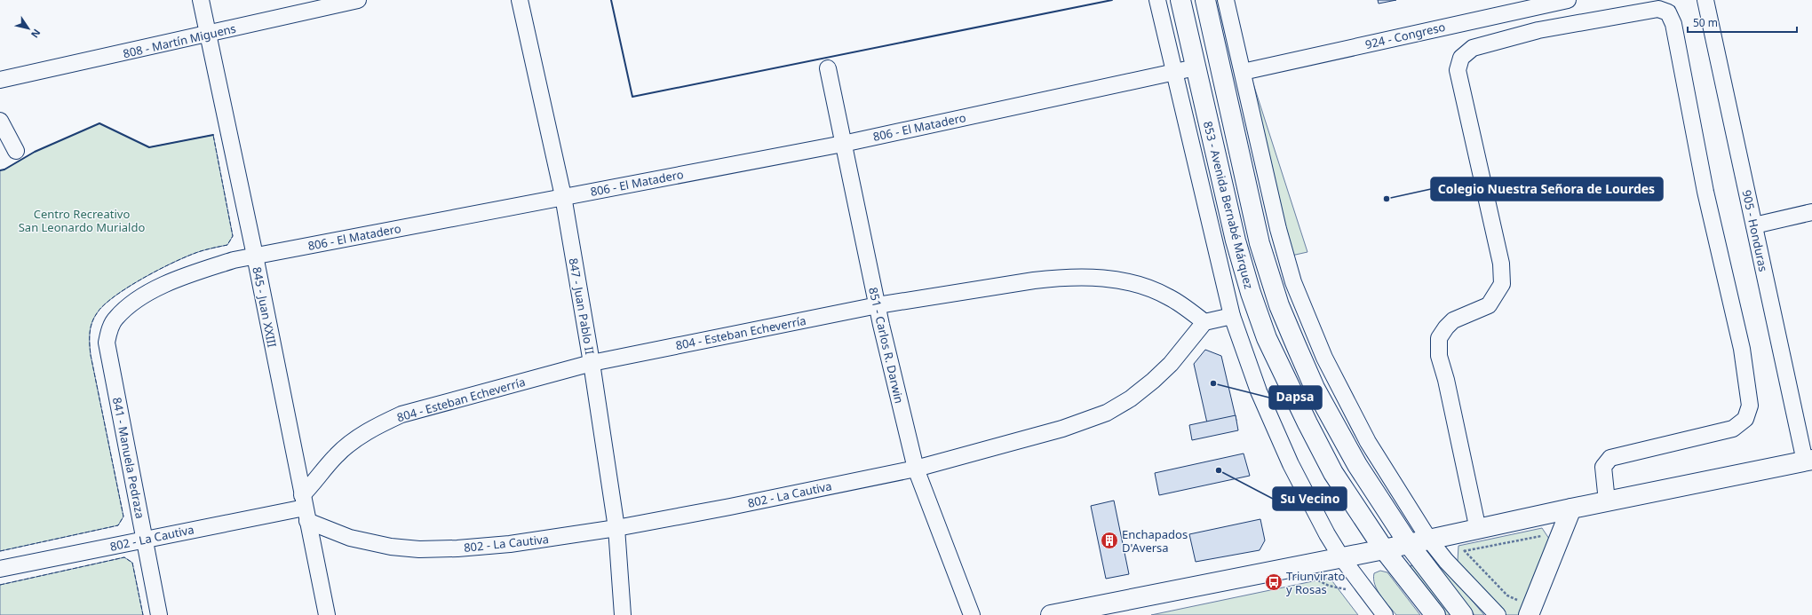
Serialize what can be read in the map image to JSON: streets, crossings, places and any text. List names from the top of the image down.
{
  "streets": {
    "main road": ["853 - Avenida Bernabé Márquez"],
    "street": [
      "924 - Congreso",
      "808 - Martín Miguens",
      "806 - El Matadero",
      "905 - Honduras",
      "847 - Juan Pablo II",
      "845 - Juan XXIII",
      "804 - Esteban Echeverría",
      "851 - Carlos R. Darwin",
      "841 - Manuela Pedraza",
      "802 - La Cautiva"
    ]
  },
  "crossings": [
    ["808 - Martín Miguens", "845 - Juan XXIII"],
    ["806 - El Matadero", "853 - Avenida Bernabé Márquez"],
    ["806 - El Matadero", "847 - Juan Pablo II"],
    ["806 - El Matadero", "845 - Juan XXIII"],
    ["806 - El Matadero", "851 - Carlos R. Darwin"],
    ["806 - El Matadero", "841 - Manuela Pedraza"],
    ["847 - Juan Pablo II", "804 - Esteban Echeverría"],
    ["847 - Juan Pablo II", "802 - La Cautiva"],
    ["845 - Juan XXIII", "804 - Esteban Echeverría"],
    ["845 - Juan XXIII", "802 - La Cautiva"],
    ["804 - Esteban Echeverría", "851 - Carlos R. Darwin"],
    ["804 - Esteban Echeverría", "802 - La Cautiva"],
    ["851 - Carlos R. Darwin", "802 - La Cautiva"],
    ["841 - Manuela Pedraza", "802 - La Cautiva"]
  ],
  "parks": ["Centro Recreativo San Leonardo Murialdo"],
  "places": {
    "other": ["Colegio Nuestra Señora de Lourdes", "Dapsa", "Su Vecino"],
    "building": ["Enchapados D'Aversa"],
    "bus stop": ["Triunvirato y Rosas"]
  },
  "scale_bar": "50 m",
  "north": "bottom right"
}
